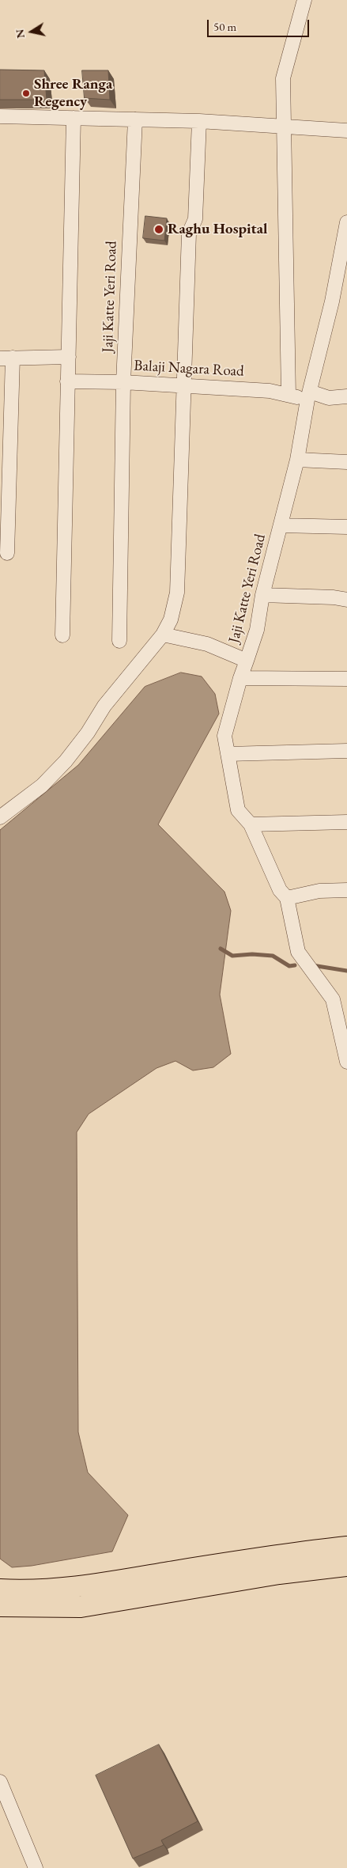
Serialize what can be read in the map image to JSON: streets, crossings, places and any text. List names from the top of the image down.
{
  "streets": {
    "street": ["Jaji Katte Yeri Road", "Balaji Nagara Road"]
  },
  "crossings": [
    ["Jaji Katte Yeri Road", "Balaji Nagara Road"]
  ],
  "places": ["Shree Ranga Regency", "Raghu Hospital"],
  "scale_bar": "50 m",
  "north": "left"
}
